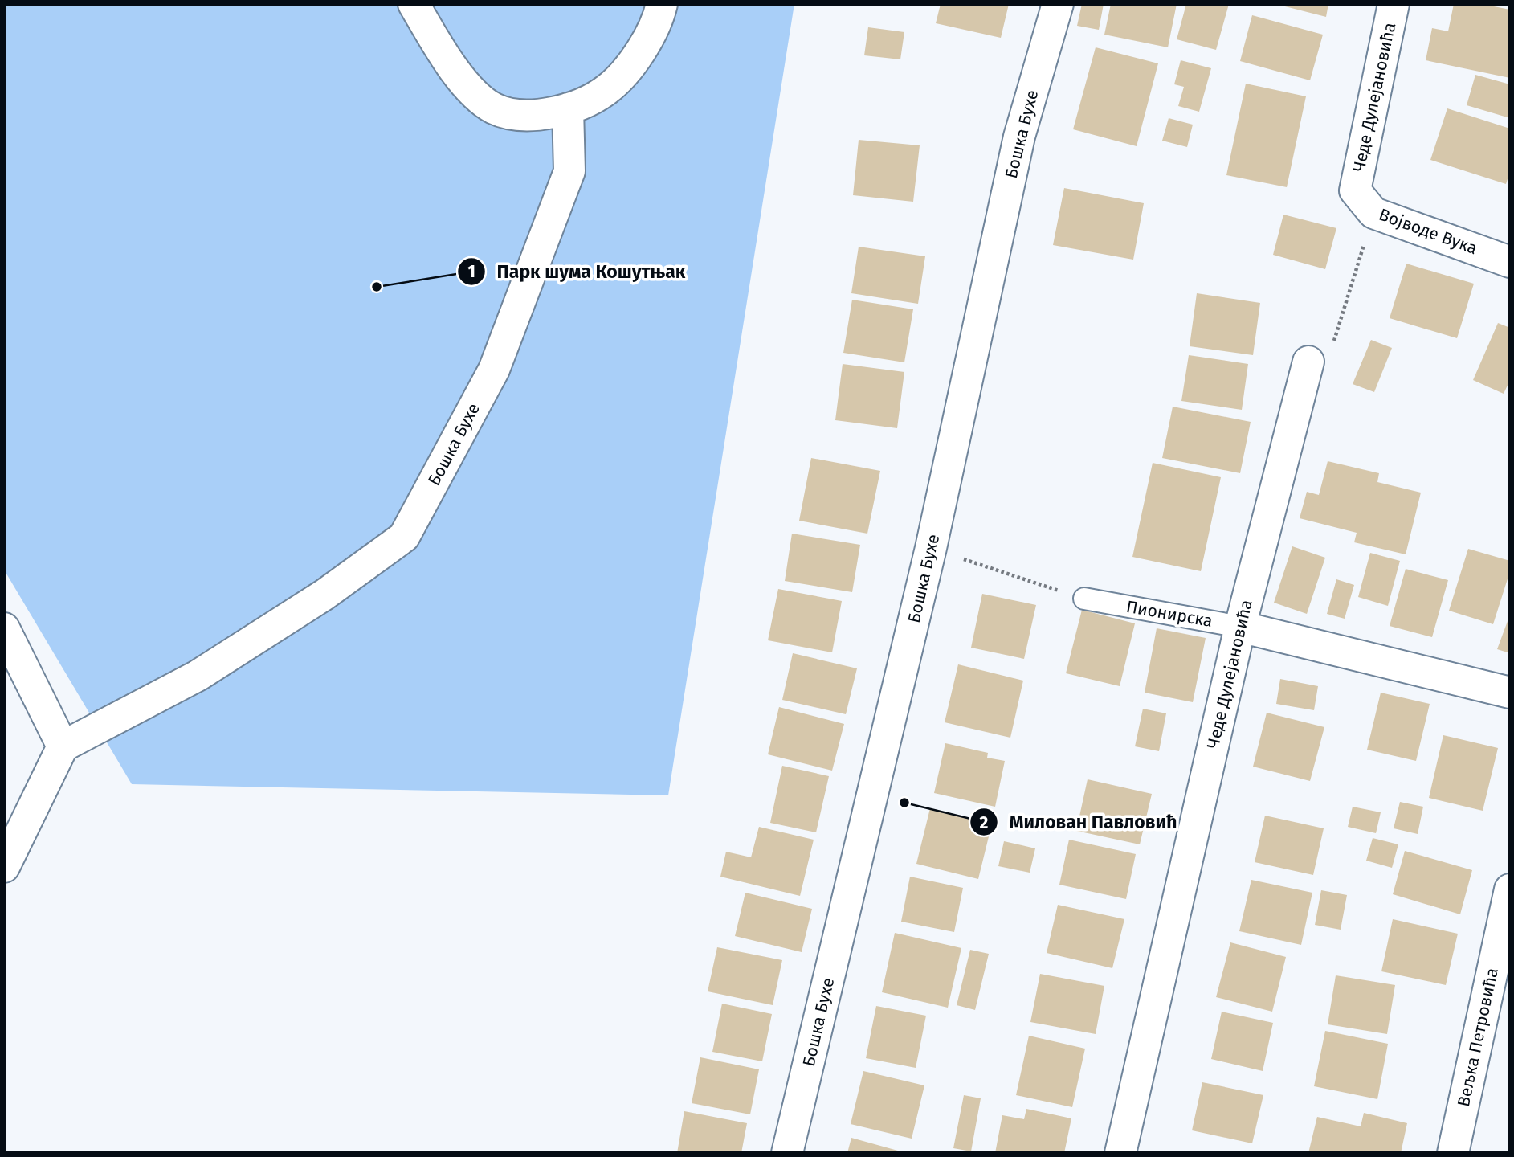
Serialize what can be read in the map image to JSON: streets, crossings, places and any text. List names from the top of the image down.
{
  "streets": {
    "street": [
      "Чеде Дулејановића",
      "Бошка Бухе",
      "Војводе Вука",
      "Пионирска",
      "Вељка Петровића"
    ]
  },
  "crossings": [
    ["Чеде Дулејановића", "Војводе Вука"],
    ["Чеде Дулејановића", "Пионирска"]
  ],
  "places": ["Парк шума Кошутњак", "Милован Павловић"]
}
